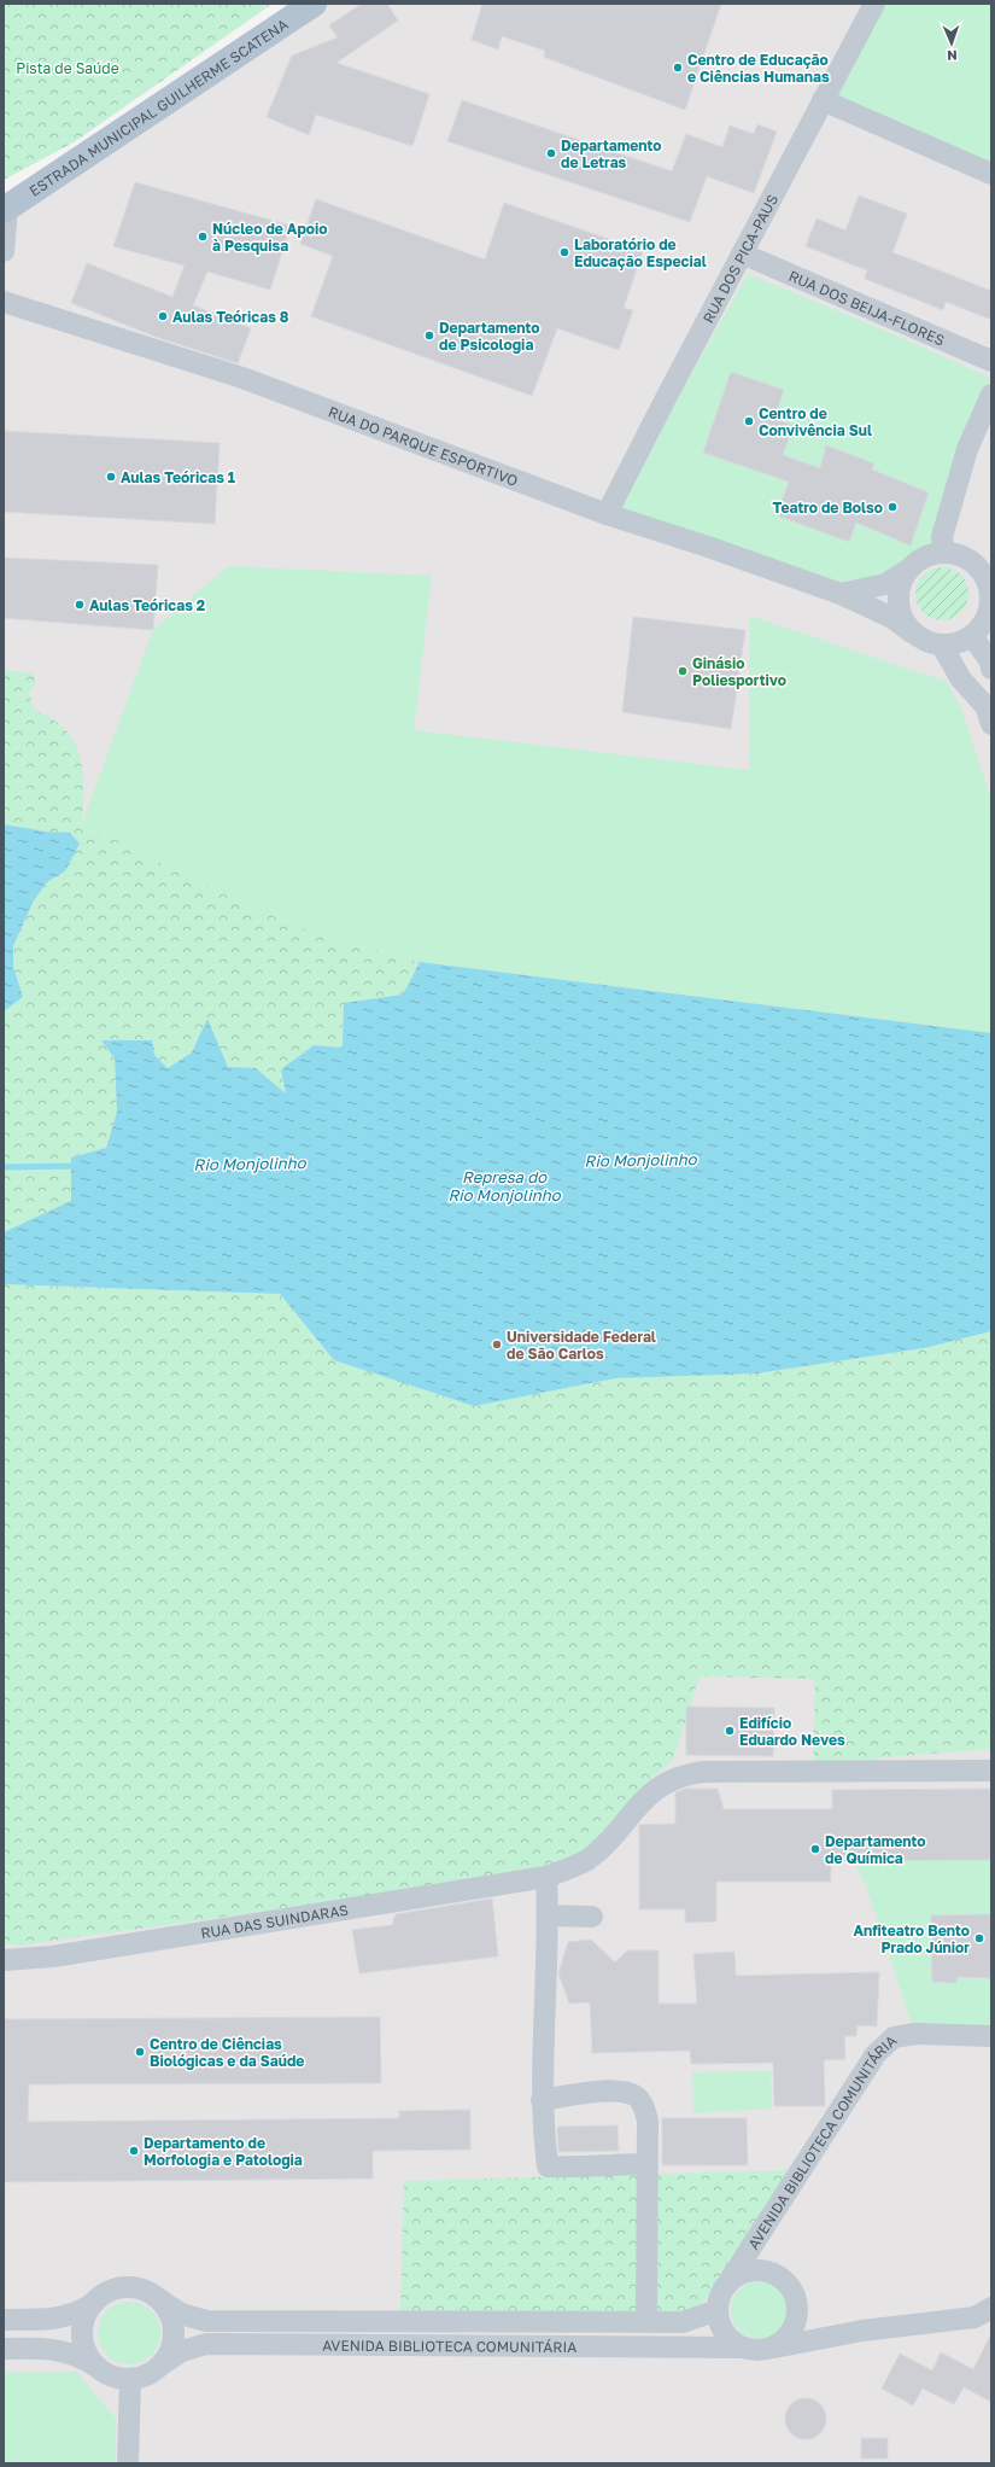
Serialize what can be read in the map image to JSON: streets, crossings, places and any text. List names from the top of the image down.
{
  "streets": {
    "main road": ["ESTRADA MUNICIPAL GUILHERME SCATENA"],
    "street": [
      "RUA DOS PICA-PAUS",
      "RUA DOS BEIJA-FLORES",
      "RUA DO PARQUE ESPORTIVO",
      "RUA DAS SUINDARAS",
      "AVENIDA BIBLIOTECA COMUNITÁRIA"
    ]
  },
  "crossings": [
    ["RUA DOS PICA-PAUS", "RUA DOS BEIJA-FLORES"],
    ["RUA DOS PICA-PAUS", "RUA DO PARQUE ESPORTIVO"]
  ],
  "water": ["Rio Monjolinho", "Represa do Rio Monjolinho"],
  "parks": ["Pista de Saúde"],
  "places": [
    "Centro de Educação e Ciências Humanas",
    "Departamento de Letras",
    "Núcleo de Apoio à Pesquisa",
    "Laboratório de Educação Especial",
    "Aulas Teóricas 8",
    "Departamento de Psicologia",
    "Centro de Convivência Sul",
    "Aulas Teóricas 1",
    "Teatro de Bolso",
    "Aulas Teóricas 2",
    "Ginásio Poliesportivo",
    "Universidade Federal de São Carlos",
    "Edifício Eduardo Neves",
    "Departamento de Química",
    "Anfiteatro Bento Prado Júnior",
    "Centro de Ciências Biológicas e da Saúde",
    "Departamento de Morfologia e Patologia"
  ],
  "north": "bottom"
}
